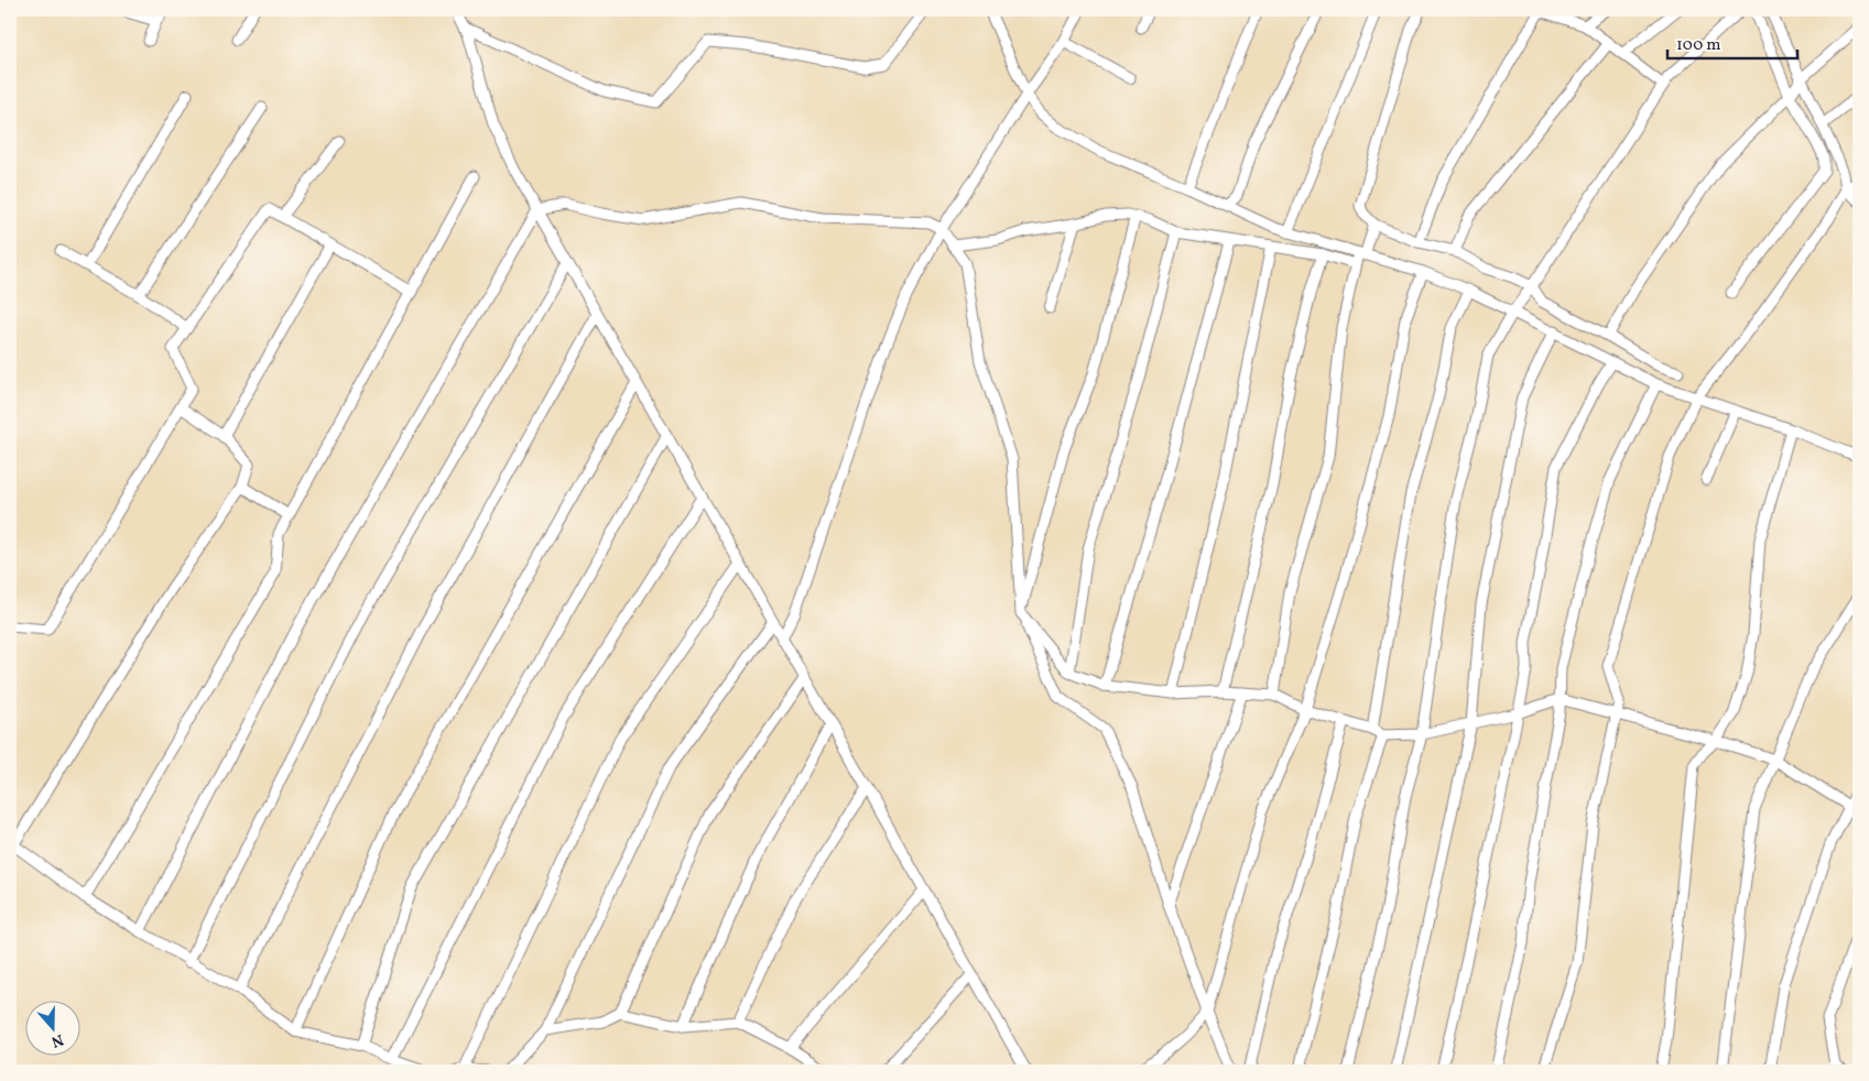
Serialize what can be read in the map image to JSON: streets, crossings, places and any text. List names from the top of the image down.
{
  "scale_bar": "100 m",
  "north": "bottom"
}
